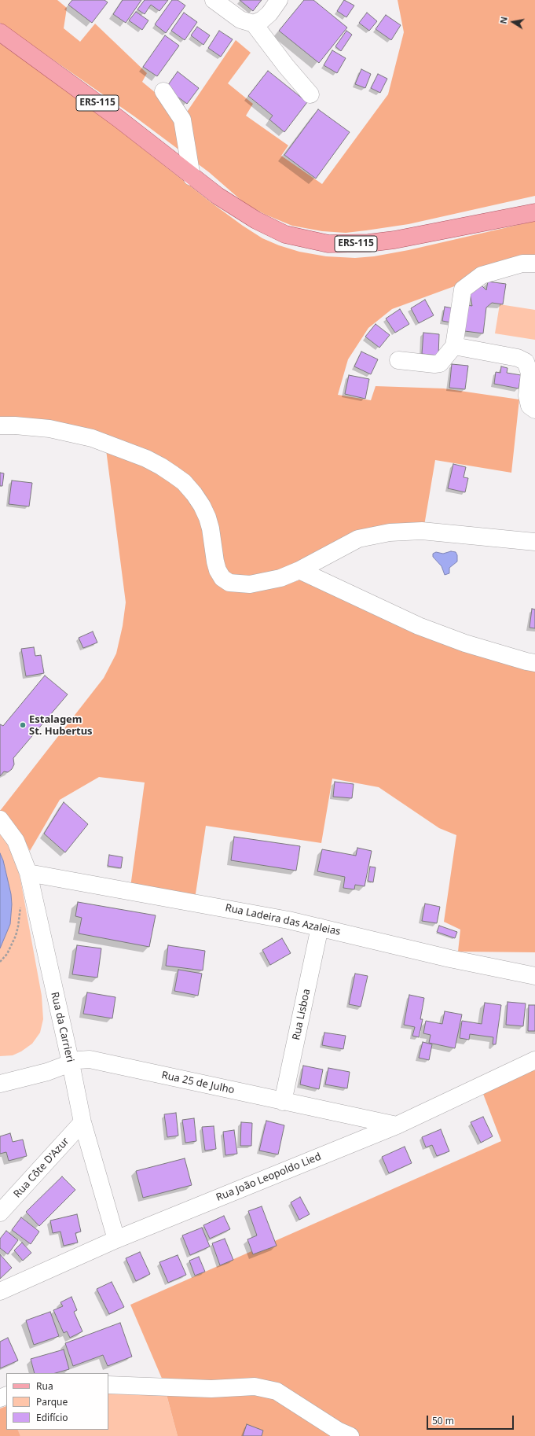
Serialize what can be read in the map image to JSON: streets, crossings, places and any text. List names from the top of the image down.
{
  "streets": {
    "main road": ["ERS-115"],
    "street": [
      "Rua Ladeira das Azaleias",
      "Rua Lisboa",
      "Rua da Carrieri",
      "Rua 25 de Julho",
      "Rua Côte D'Azur",
      "Rua João Leopoldo Lied"
    ]
  },
  "crossings": [
    ["Rua Ladeira das Azaleias", "Rua Lisboa"],
    ["Rua Ladeira das Azaleias", "Rua da Carrieri"],
    ["Rua Lisboa", "Rua 25 de Julho"],
    ["Rua da Carrieri", "Rua 25 de Julho"],
    ["Rua da Carrieri", "Rua Côte D'Azur"],
    ["Rua da Carrieri", "Rua João Leopoldo Lied"],
    ["Rua 25 de Julho", "Rua João Leopoldo Lied"]
  ],
  "places": ["Estalagem St. Hubertus"],
  "legend": ["Rua", "Parque", "Edifício"],
  "scale_bar": "50 m",
  "north": "left"
}
